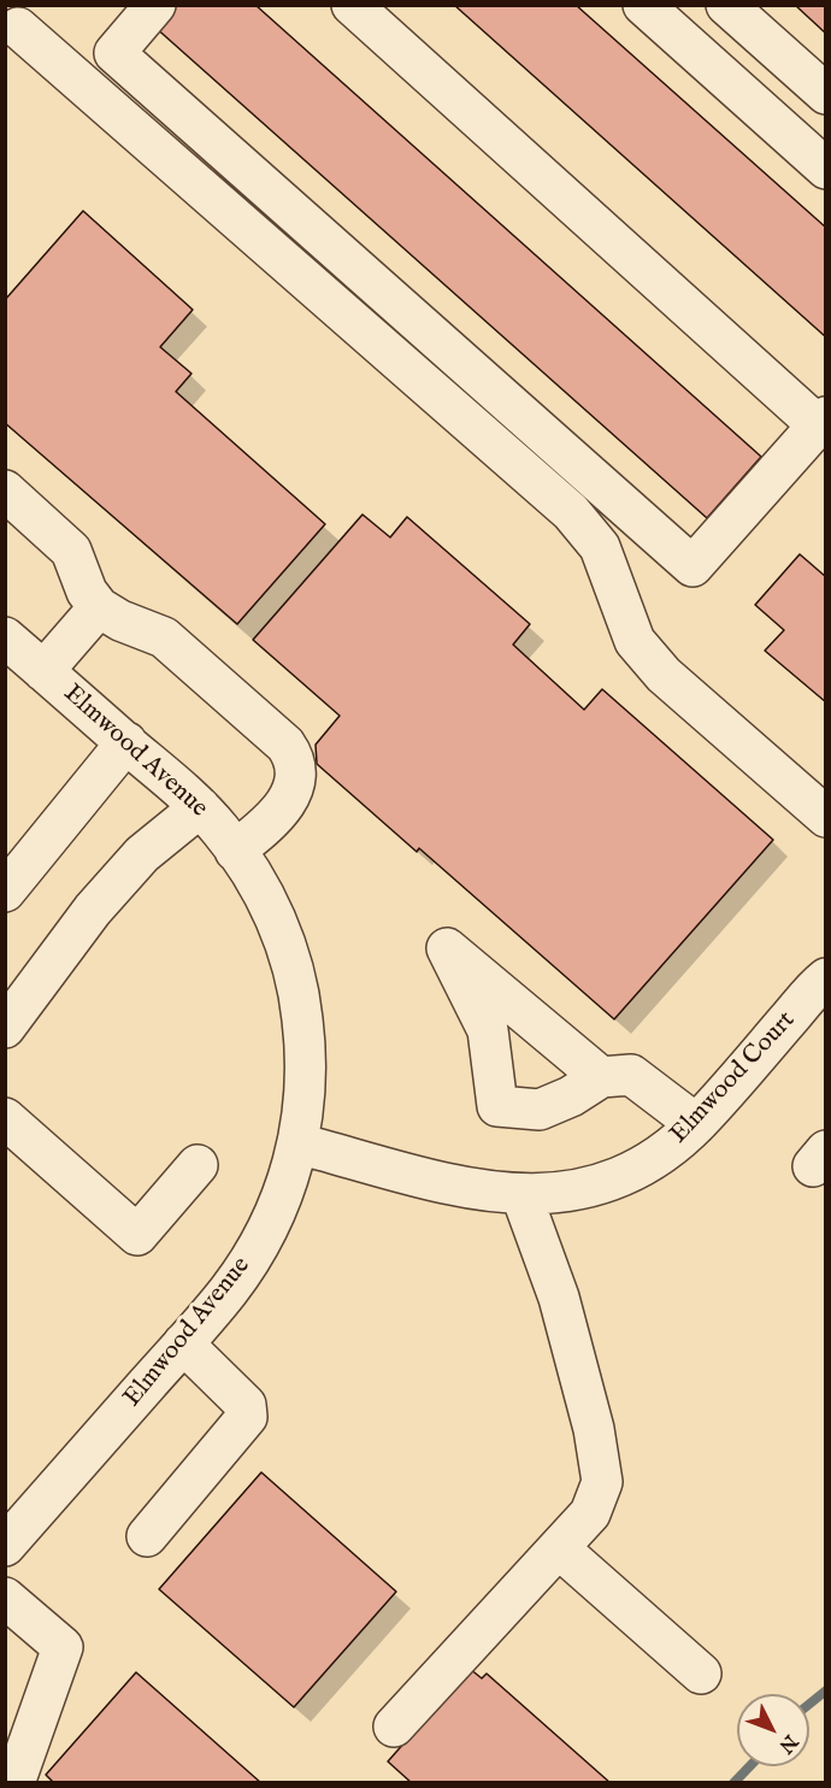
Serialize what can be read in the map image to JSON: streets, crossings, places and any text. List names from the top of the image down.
{
  "streets": {
    "street": ["Elmwood Avenue", "Elmwood Court"]
  },
  "crossings": [
    ["Elmwood Avenue", "Elmwood Court"]
  ],
  "north": "bottom right"
}
